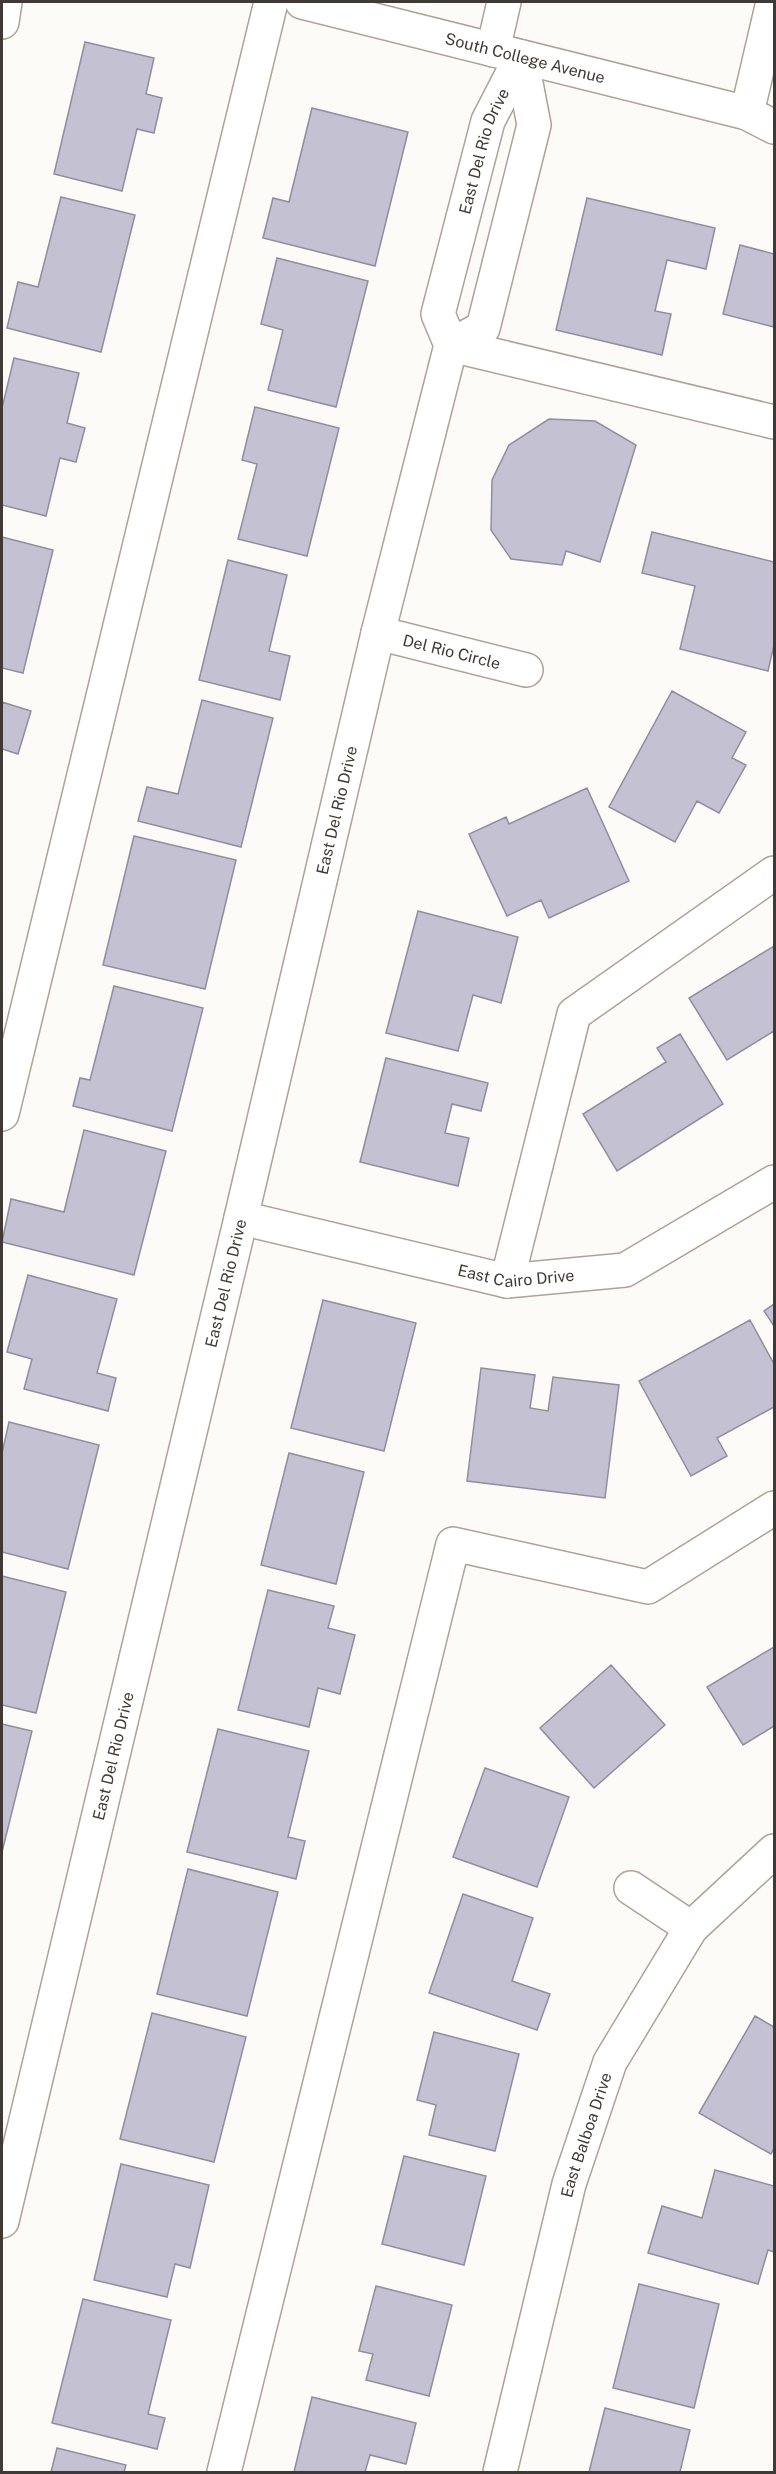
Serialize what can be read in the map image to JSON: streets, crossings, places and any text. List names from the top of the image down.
{
  "streets": {
    "street": [
      "South College Avenue",
      "East Del Rio Drive",
      "Del Rio Circle",
      "East Cairo Drive",
      "East Balboa Drive"
    ]
  },
  "crossings": [
    ["South College Avenue", "East Del Rio Drive"],
    ["East Del Rio Drive", "Del Rio Circle"],
    ["East Del Rio Drive", "East Cairo Drive"]
  ]
}
